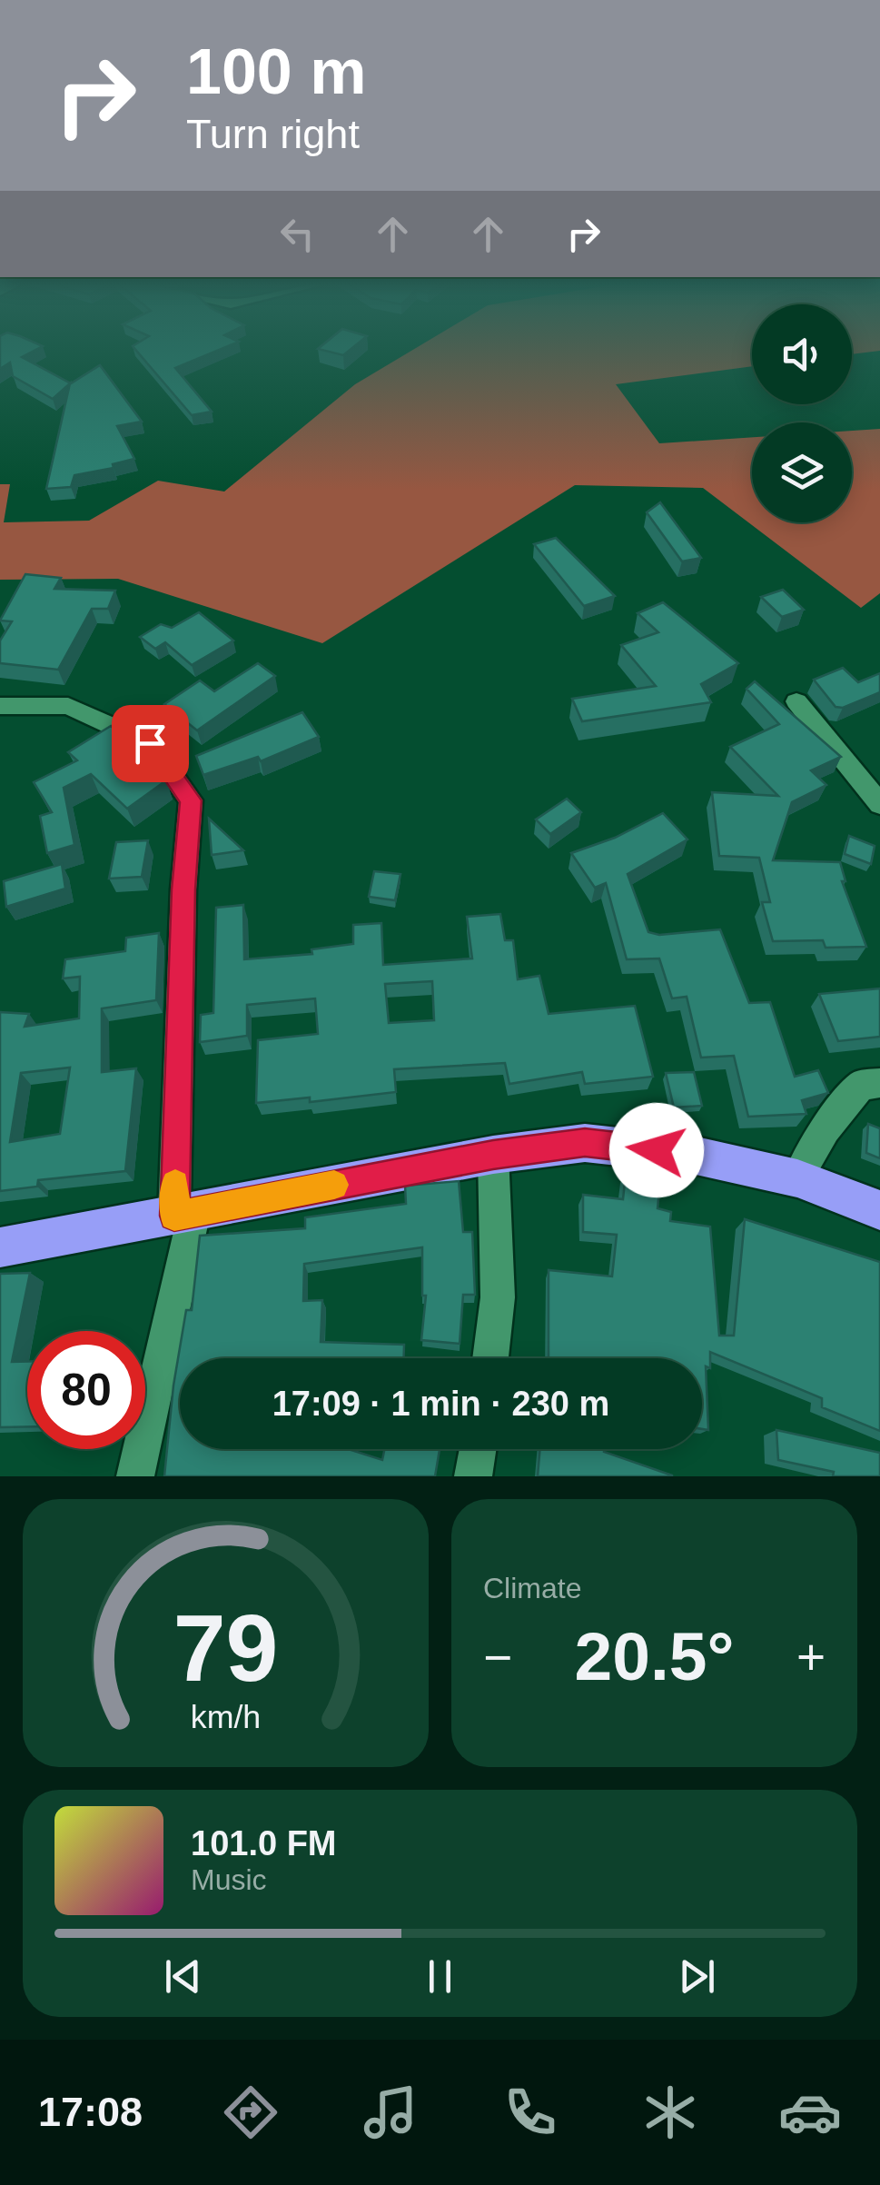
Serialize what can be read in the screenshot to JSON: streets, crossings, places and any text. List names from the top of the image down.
{
  "page": {
    "turn": ["100 m", "Turn right"],
    "limit": "80",
    "trip": "17:09 · 1 min · 230 m",
    "tile": "Climate",
    "heat": ["−", "20.5°", "+"],
    "song": ["101.0 FM", "Music"],
    "tabs": "17:08",
    "gauge": ["79", "km/h"]
  }
}
